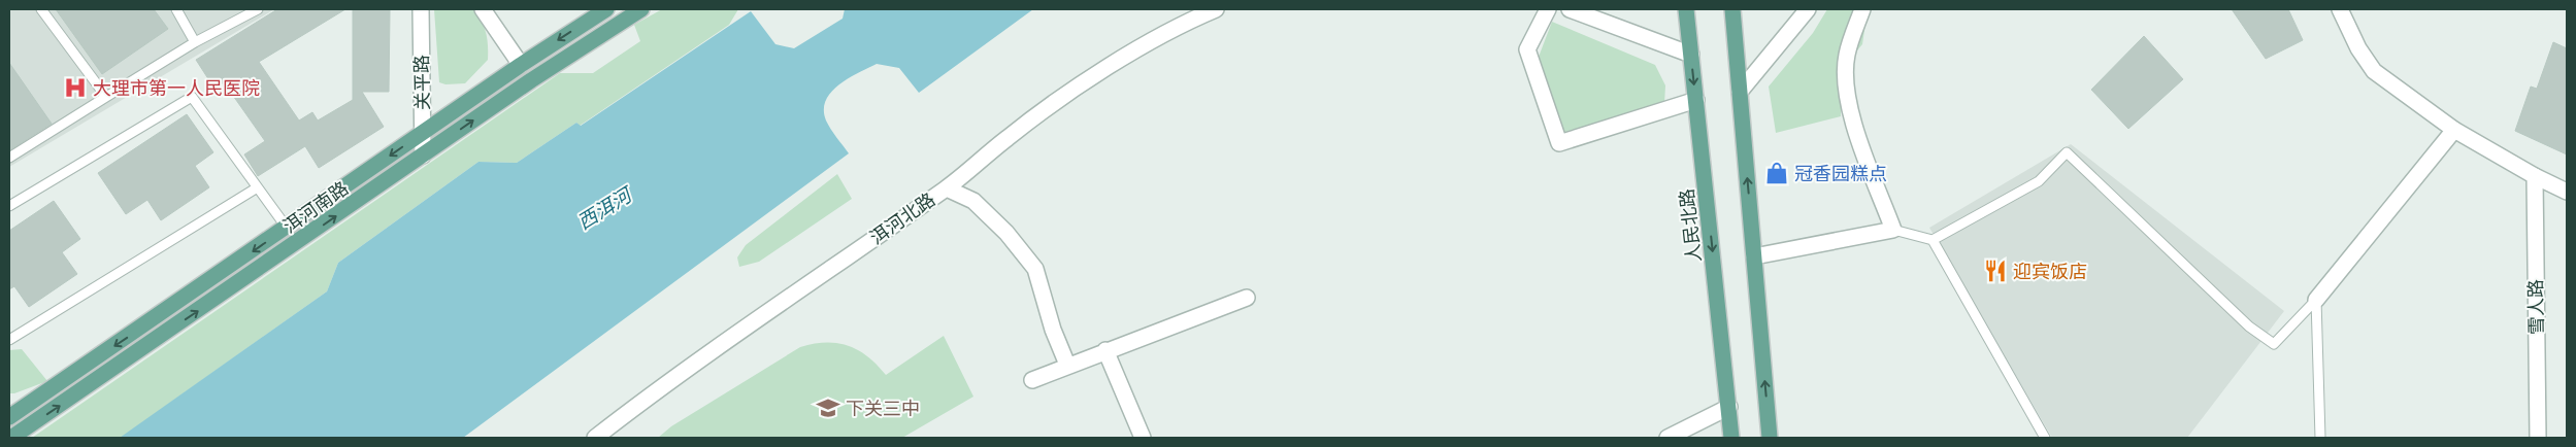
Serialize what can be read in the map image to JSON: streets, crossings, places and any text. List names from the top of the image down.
{
  "streets": {
    "main road": ["洱河南路", "人民北路"],
    "street": ["关平路", "洱河北路", "雪人路"]
  },
  "crossings": [
    ["关平路", "洱河南路"]
  ],
  "water": ["西洱河"],
  "places": {
    "hospital": ["大理市第一人民医院"],
    "shop": ["冠香园糕点"],
    "restaurant": ["迎宾饭店"],
    "school or university": ["下关三中"]
  }
}
